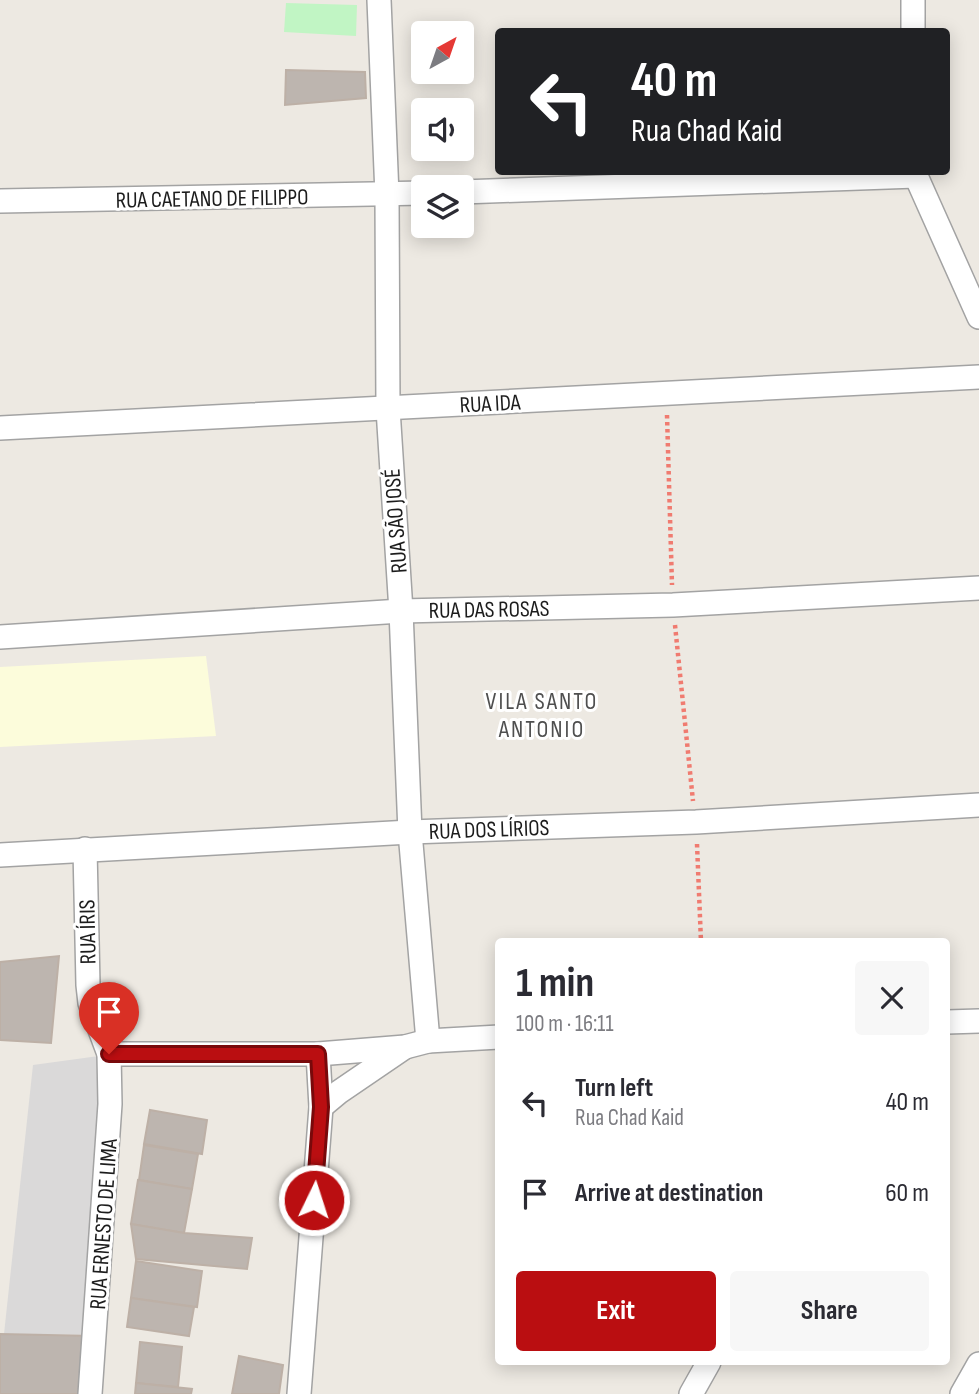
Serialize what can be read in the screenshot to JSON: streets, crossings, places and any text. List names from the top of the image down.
{
  "streets": {
    "street": [
      "RUA CAETANO DE FILIPPO",
      "RUA IDA",
      "RUA SÃO JOSÉ",
      "RUA DAS ROSAS",
      "RUA DOS LÍRIOS",
      "RUA ÍRIS",
      "RUA ERNESTO DE LIMA"
    ]
  },
  "crossings": [
    ["RUA CAETANO DE FILIPPO", "RUA SÃO JOSÉ"],
    ["RUA IDA", "RUA SÃO JOSÉ"],
    ["RUA SÃO JOSÉ", "RUA DAS ROSAS"],
    ["RUA SÃO JOSÉ", "RUA DOS LÍRIOS"],
    ["RUA DOS LÍRIOS", "RUA ÍRIS"],
    ["RUA ÍRIS", "RUA ERNESTO DE LIMA"]
  ],
  "districts": ["VILA SANTO ANTONIO"],
  "north": "top right",
  "page": {
    "turn": ["40 m", "Rua Chad Kaid"],
    "heading": ["1 min", "100 m · 16:11"],
    "list": [
      {
        "name": "Turn left",
        "note": "Rua Chad Kaid",
        "value": "40 m"
      },
      {
        "name": "Arrive at destination",
        "value": "60 m"
      }
    ],
    "buttons": ["Exit", "Share"]
  }
}
